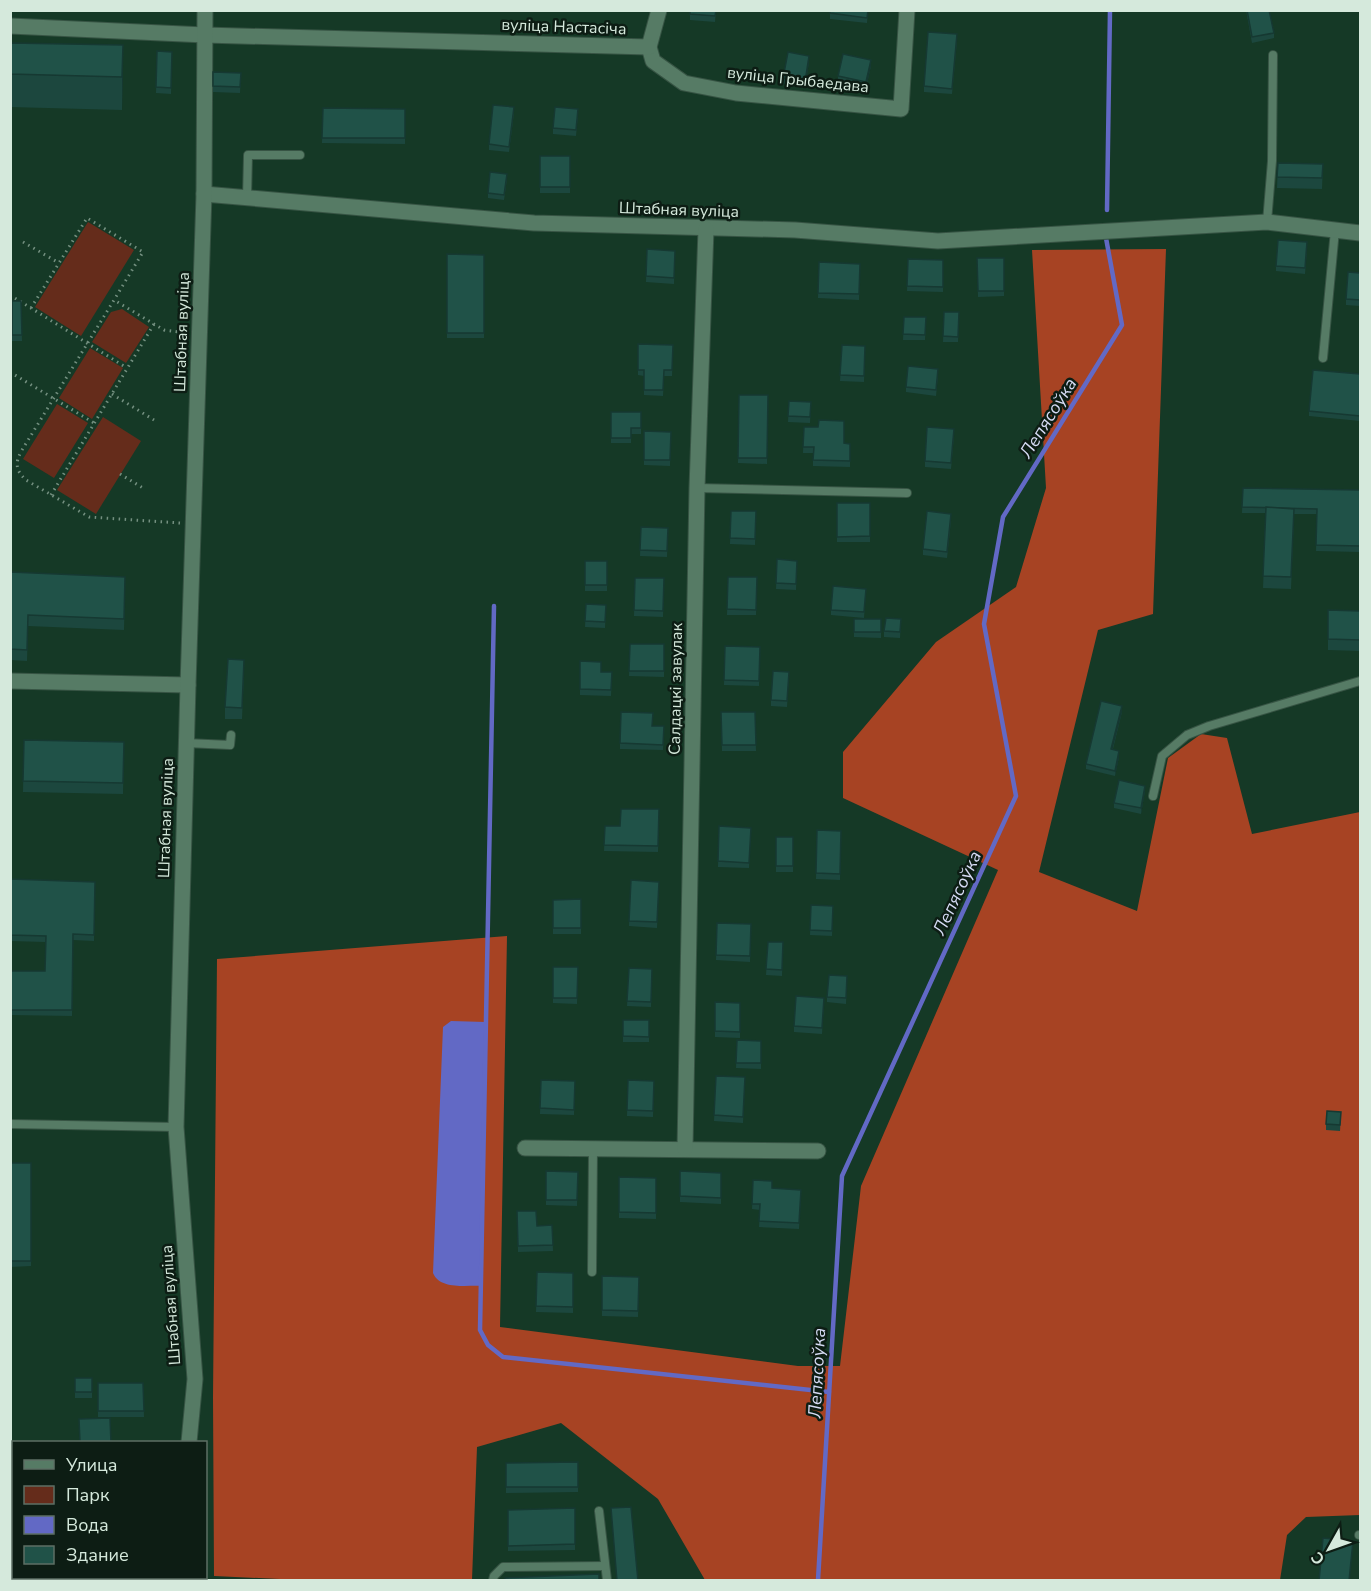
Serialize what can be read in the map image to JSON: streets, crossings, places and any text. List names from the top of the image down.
{
  "streets": {
    "street": [
      "вуліца Настасіча",
      "вуліца Грыбаедава",
      "Штабная вуліца",
      "Салдацкі завулак"
    ]
  },
  "crossings": [
    ["вуліца Настасіча", "вуліца Грыбаедава"],
    ["вуліца Настасіча", "Штабная вуліца"],
    ["Штабная вуліца", "Салдацкі завулак"]
  ],
  "water": ["Лепясоўка"],
  "legend": [
    "Улица",
    "Парк",
    "Вода",
    "Здание"
  ],
  "north": "bottom left"
}
